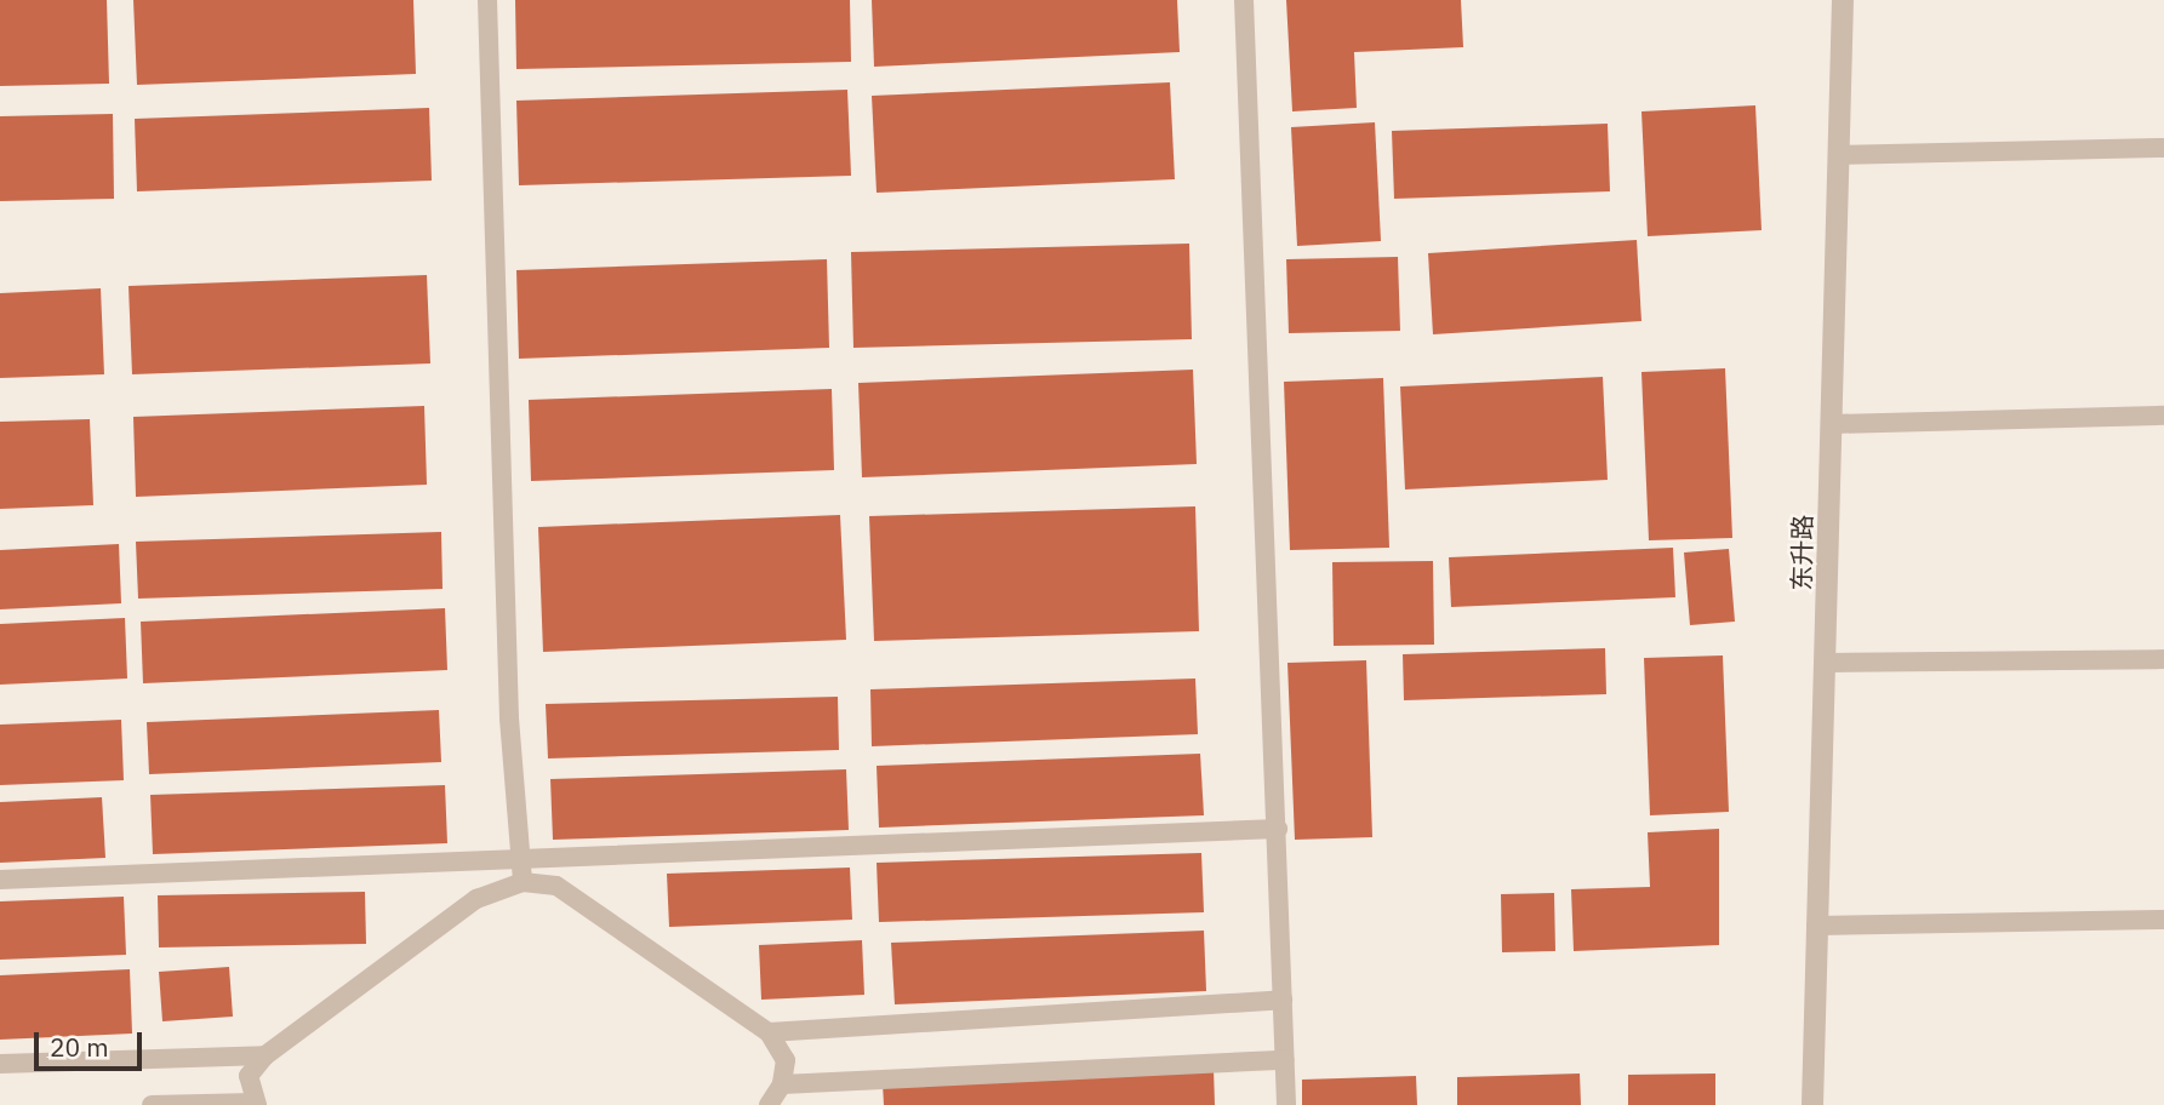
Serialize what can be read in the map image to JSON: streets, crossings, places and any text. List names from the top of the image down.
{
  "streets": {
    "street": ["东升路"]
  },
  "scale_bar": "20 m"
}
